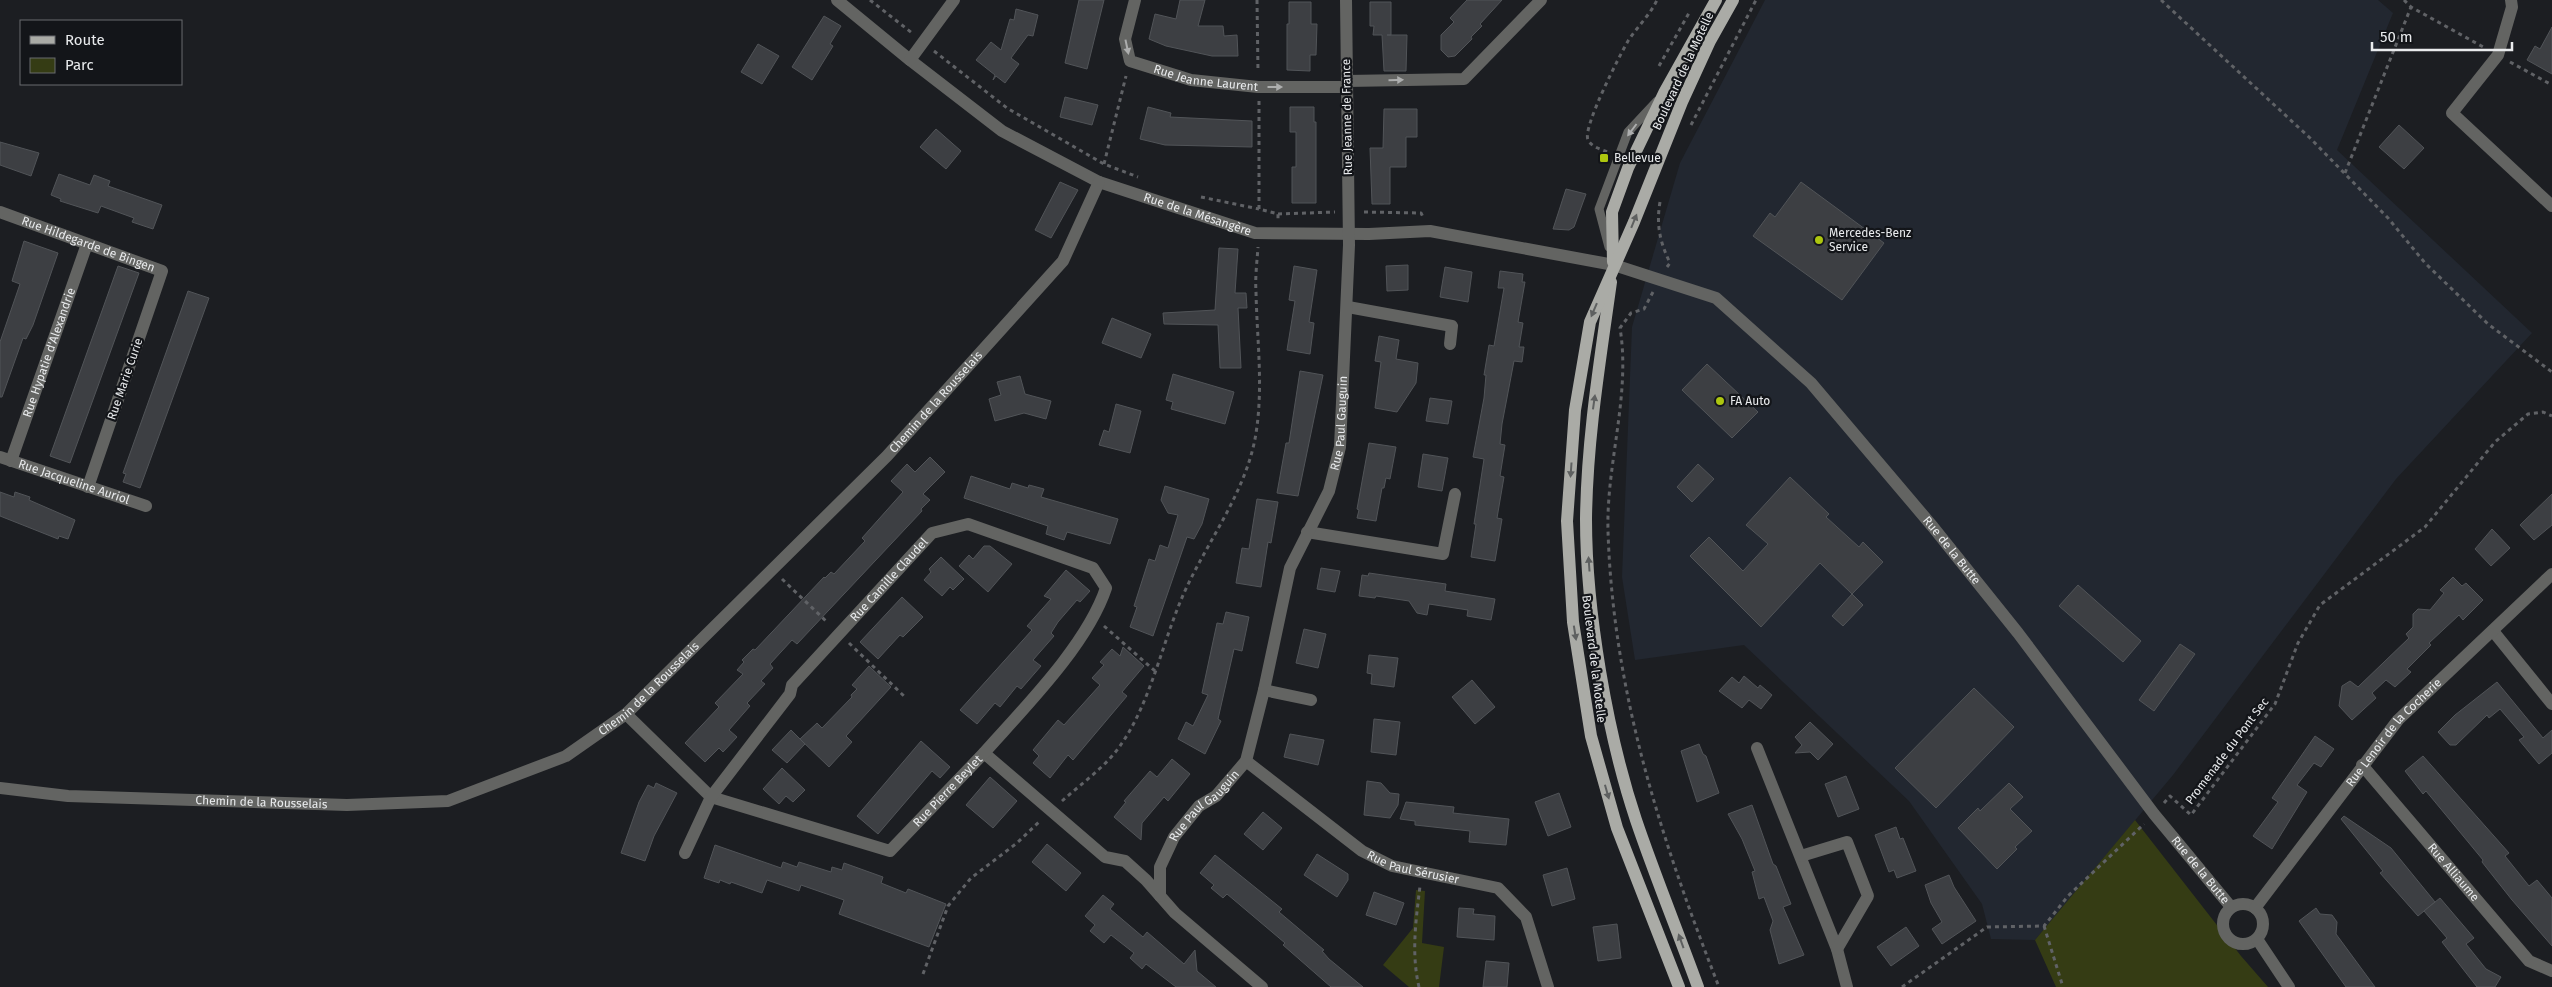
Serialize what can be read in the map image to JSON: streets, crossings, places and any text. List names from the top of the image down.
{
  "streets": {
    "main road": ["Boulevard de la Motelle"],
    "street": [
      "Rue Jeanne Laurent",
      "Rue Jeanne de France",
      "Rue de la Mésangère",
      "Rue Hildegarde de Bingen",
      "Rue Hypatie d'Alexandrie",
      "Rue Marie Curie",
      "Chemin de la Rousselais",
      "Rue Paul Gauguin",
      "Rue Jacqueline Auriol",
      "Rue de la Butte",
      "Rue Camille Claudel",
      "Rue Lenoir de la Cocherie",
      "Rue Pierre Beylet",
      "Rue Paul Sérusier",
      "Rue Alliaume"
    ],
    "path": ["Promenade du Pont Sec"]
  },
  "crossings": [
    ["Boulevard de la Motelle", "Rue de la Mésangère"],
    ["Boulevard de la Motelle", "Rue de la Butte"],
    ["Rue Jeanne Laurent", "Rue Jeanne de France"],
    ["Rue Jeanne de France", "Rue de la Mésangère"],
    ["Rue Jeanne de France", "Rue Paul Gauguin"],
    ["Rue de la Mésangère", "Chemin de la Rousselais"],
    ["Rue de la Mésangère", "Rue Paul Gauguin"],
    ["Rue de la Mésangère", "Rue de la Butte"],
    ["Rue Hildegarde de Bingen", "Rue Hypatie d'Alexandrie"],
    ["Rue Hildegarde de Bingen", "Rue Marie Curie"],
    ["Rue Hypatie d'Alexandrie", "Rue Jacqueline Auriol"],
    ["Rue Marie Curie", "Rue Jacqueline Auriol"],
    ["Chemin de la Rousselais", "Rue Pierre Beylet"],
    ["Rue Paul Gauguin", "Rue Pierre Beylet"],
    ["Rue Paul Gauguin", "Rue Paul Sérusier"],
    ["Rue de la Butte", "Rue Lenoir de la Cocherie"],
    ["Rue de la Butte", "Promenade du Pont Sec"],
    ["Rue Camille Claudel", "Rue Pierre Beylet"],
    ["Rue Lenoir de la Cocherie", "Rue Alliaume"]
  ],
  "one_way": ["Rue Jeanne Laurent"],
  "places": {
    "transit": ["Bellevue"],
    "other": ["Mercedes-Benz Service", "FA Auto"]
  },
  "legend": ["Route", "Parc"],
  "scale_bar": "50 m"
}
